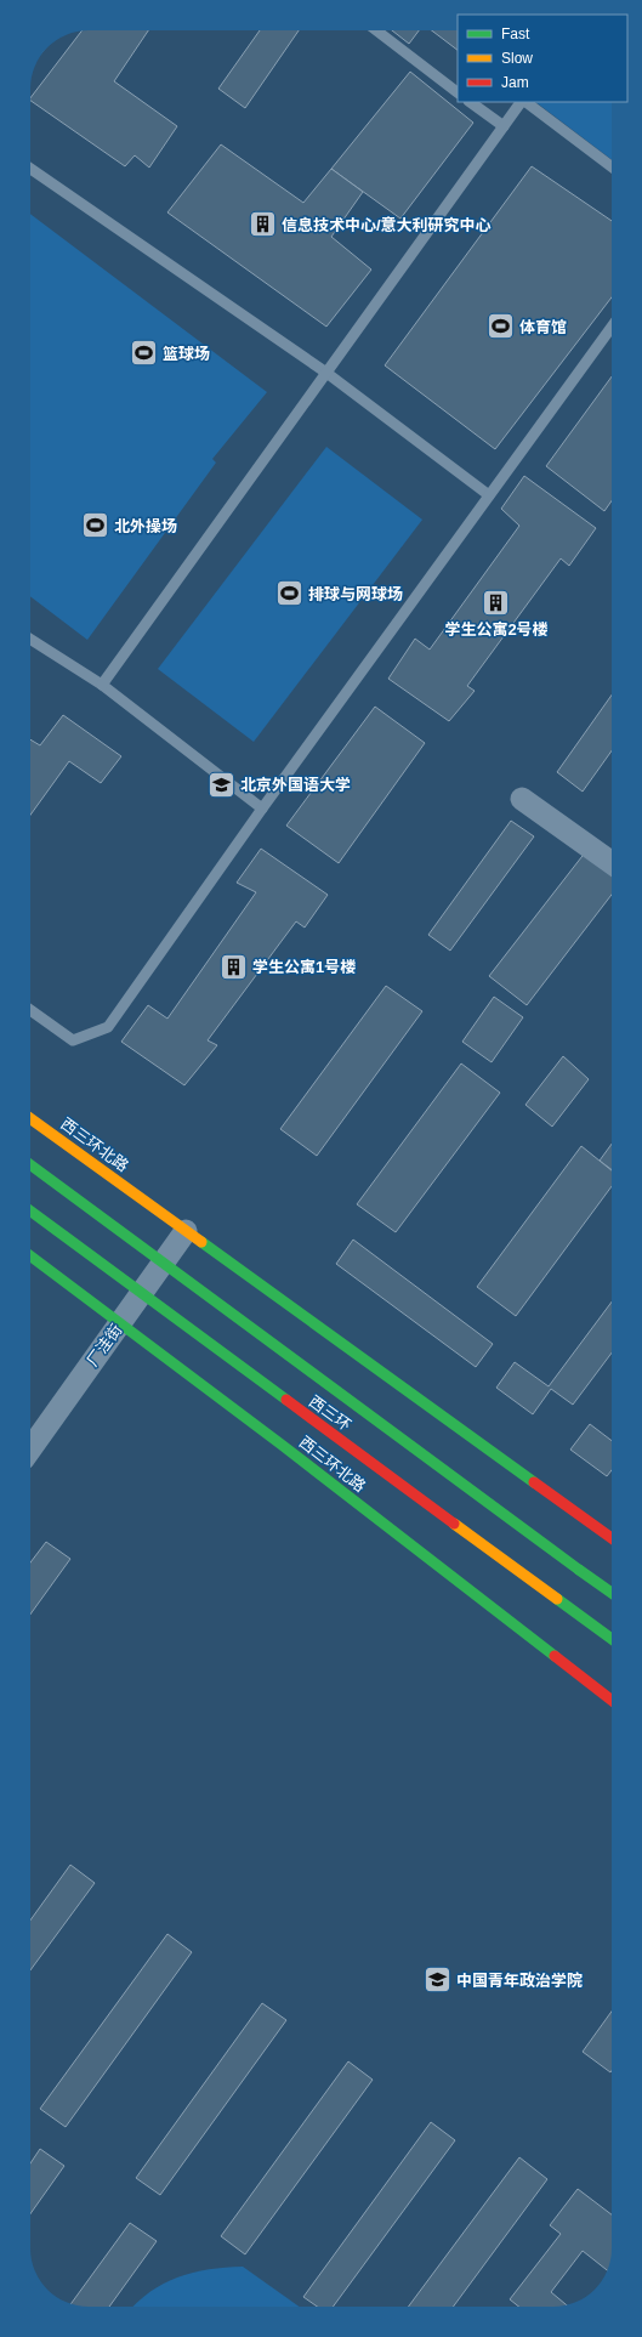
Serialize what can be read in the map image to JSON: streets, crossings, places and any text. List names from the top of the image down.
{
  "streets": {
    "main road": ["西三环北路", "西三环"],
    "street": ["厂洼街"]
  },
  "crossings": [
    ["西三环北路", "厂洼街"]
  ],
  "places": {
    "building": ["信息技术中心/意大利研究中心", "学生公寓2号楼", "学生公寓1号楼"],
    "sports": [
      "体育馆",
      "篮球场",
      "北外操场",
      "排球与网球场"
    ],
    "school or university": ["北京外国语大学", "中国青年政治学院"]
  },
  "legend": ["Fast", "Slow", "Jam"]
}
